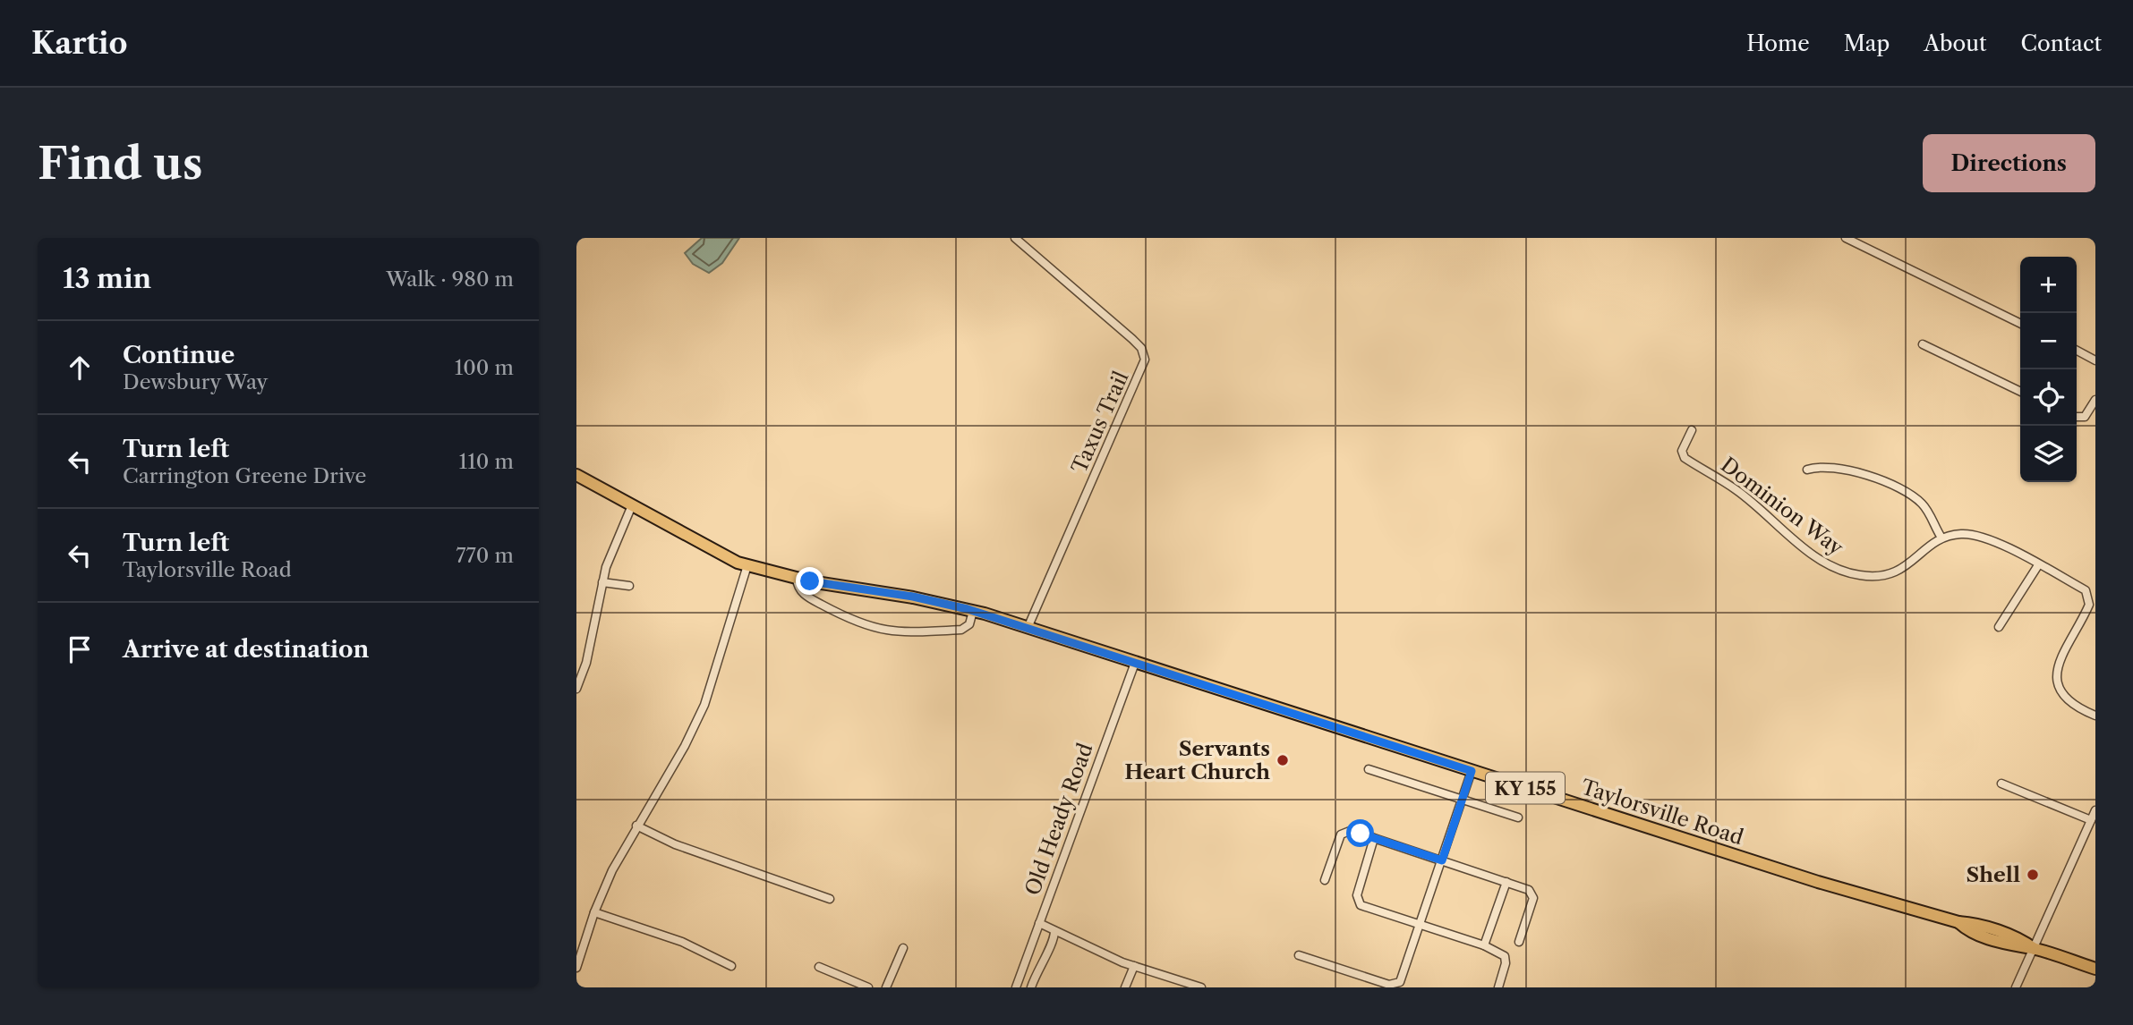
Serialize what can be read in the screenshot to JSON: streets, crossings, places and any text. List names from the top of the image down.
{
  "streets": {
    "main road": ["KY 155", "Taylorsville Road"],
    "street": ["Taxus Trail", "Dominion Way", "Old Heady Road"]
  },
  "crossings": [
    ["Taxus Trail", "Taylorsville Road"],
    ["Taylorsville Road", "Old Heady Road"]
  ],
  "places": ["Servants Heart Church", "Shell"],
  "page": {
    "header": "Kartio",
    "nav": [
      "Home",
      "Map",
      "About",
      "Contact"
    ],
    "buttons": "Directions",
    "title": "Find us",
    "heading": ["13 min", "Walk · 980 m"],
    "map_buttons": ["+", "−"],
    "list": [
      ["Continue", "Dewsbury Way", "100 m"],
      ["Turn left", "Carrington Greene Drive", "110 m"],
      ["Turn left", "Taylorsville Road", "770 m"],
      "Arrive at destination"
    ]
  }
}
